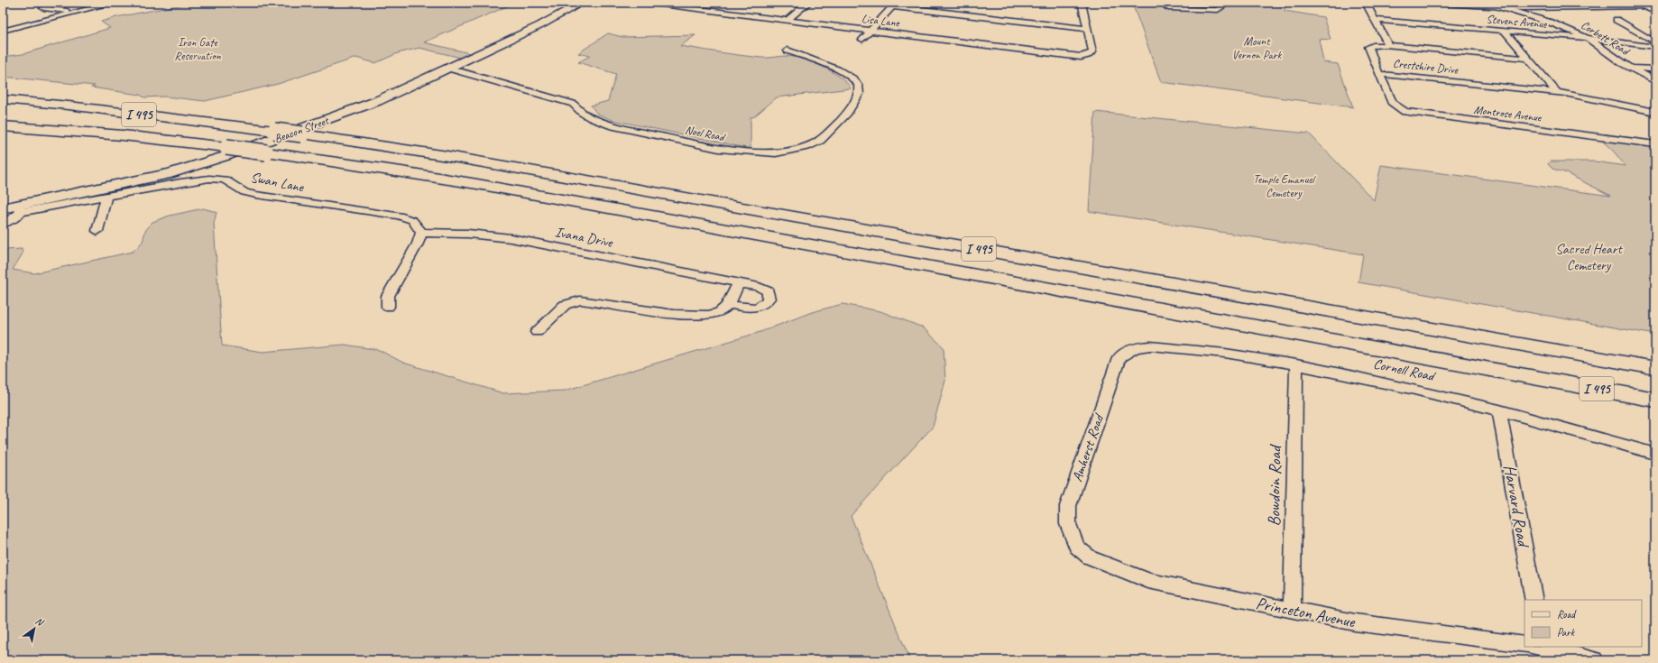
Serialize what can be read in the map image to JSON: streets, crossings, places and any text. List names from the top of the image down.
{
  "streets": {
    "highway": ["I 495"],
    "main road": ["Beacon Street"],
    "street": [
      "Lisa Lane",
      "Stevens Avenue",
      "Corbett Road",
      "Crestshire Drive",
      "Montrose Avenue",
      "Noel Road",
      "Swan Lane",
      "Ivana Drive",
      "Cornell Road",
      "Amherst Road",
      "Bowdoin Road",
      "Harvard Road",
      "Princeton Avenue"
    ]
  },
  "crossings": [
    ["Stevens Avenue", "Corbett Road"],
    ["Crestshire Drive", "Montrose Avenue"],
    ["Beacon Street", "Noel Road"],
    ["Beacon Street", "Swan Lane"],
    ["Swan Lane", "Ivana Drive"],
    ["Cornell Road", "Amherst Road"],
    ["Cornell Road", "Bowdoin Road"],
    ["Cornell Road", "Harvard Road"],
    ["Amherst Road", "Princeton Avenue"],
    ["Bowdoin Road", "Princeton Avenue"]
  ],
  "parks": [
    "Mount Vernon Park",
    "Iron Gate Reservation",
    "Temple Emanuel Cemetery",
    "Sacred Heart Cemetery"
  ],
  "legend": ["Road", "Park"],
  "north": "top right"
}
